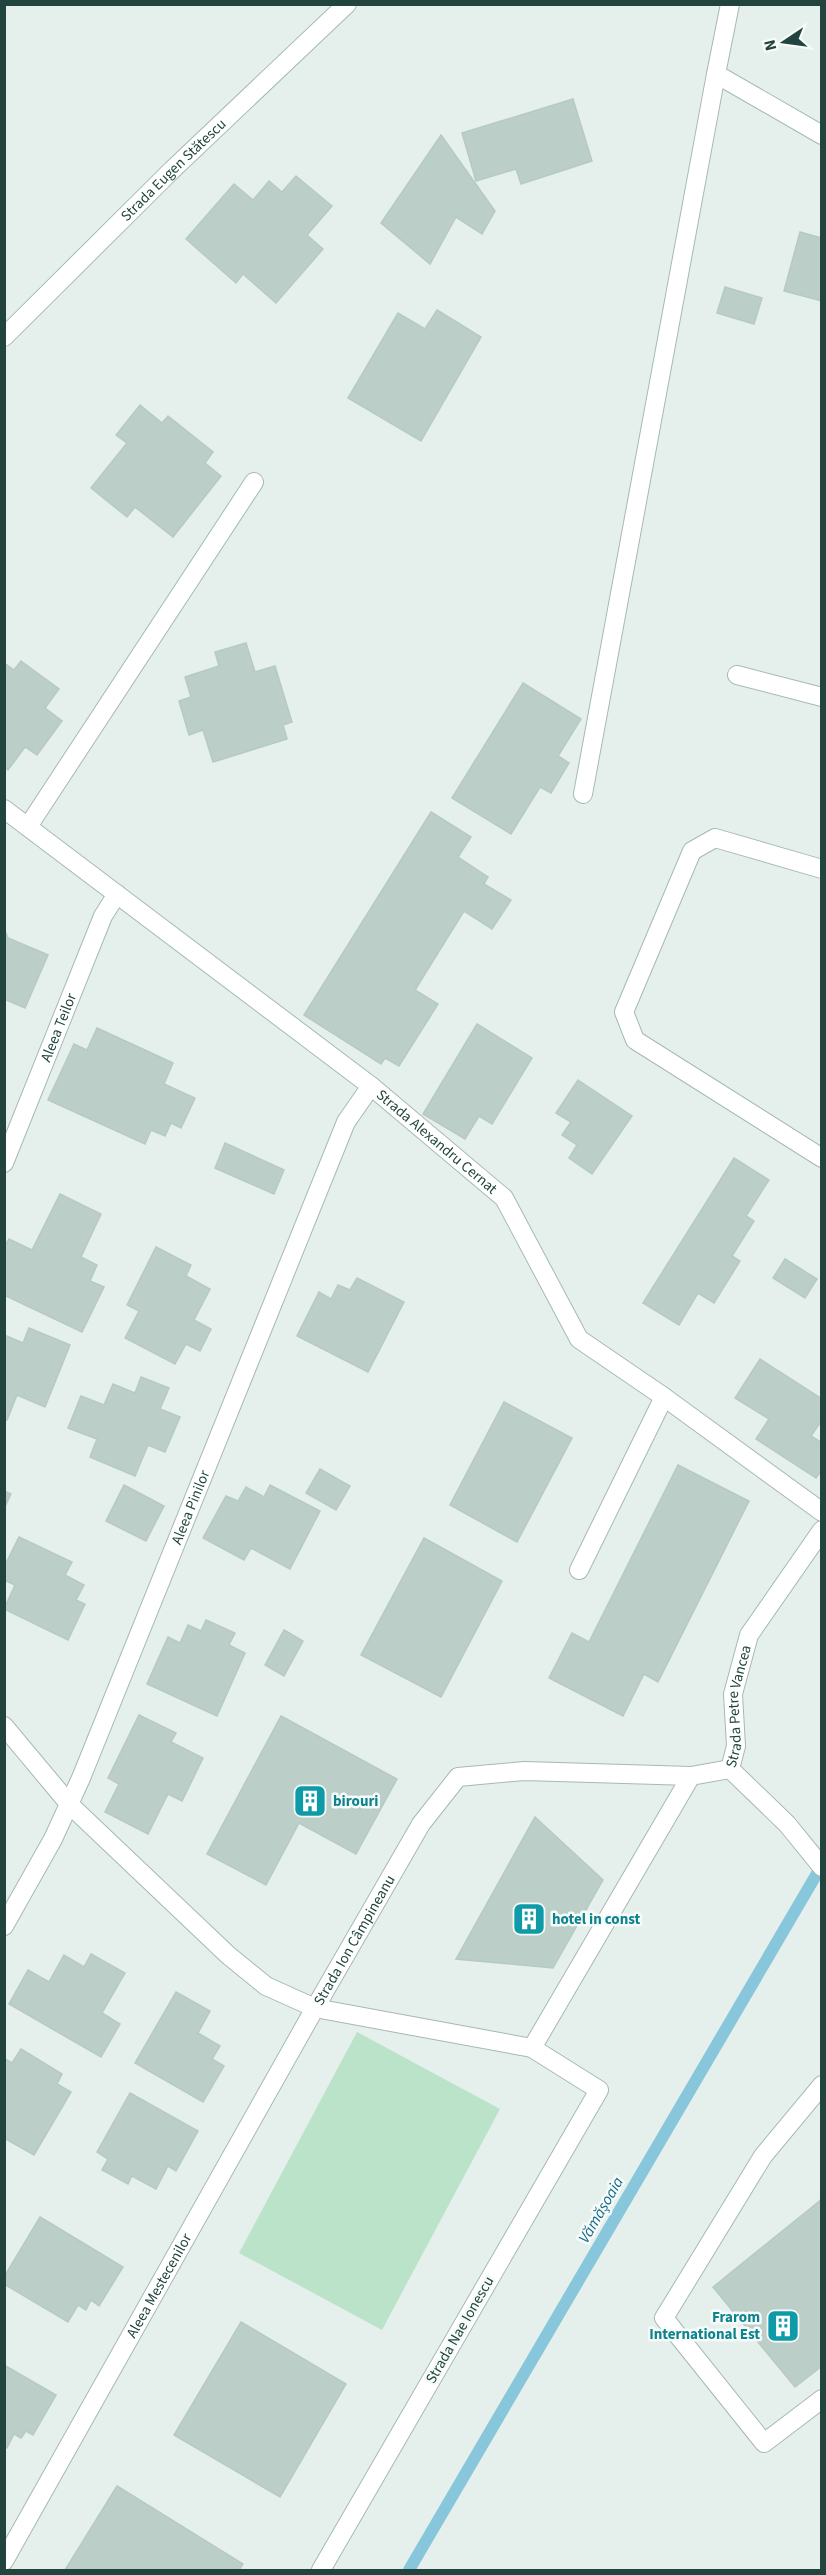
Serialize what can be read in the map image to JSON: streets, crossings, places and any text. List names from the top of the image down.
{
  "streets": {
    "street": [
      "Strada Eugen Stătescu",
      "Aleea Teilor",
      "Strada Alexandru Cernat",
      "Aleea Pinilor",
      "Strada Petre Vancea",
      "Strada Ion Câmpineanu",
      "Aleea Mestecenilor",
      "Strada Nae Ionescu"
    ]
  },
  "crossings": [
    ["Aleea Teilor", "Strada Alexandru Cernat"],
    ["Strada Alexandru Cernat", "Aleea Pinilor"],
    ["Aleea Pinilor", "Strada Ion Câmpineanu"],
    ["Strada Petre Vancea", "Strada Ion Câmpineanu"],
    ["Strada Ion Câmpineanu", "Aleea Mestecenilor"]
  ],
  "water": ["Vămășoaia"],
  "places": {
    "building": ["birouri", "hotel in const", "Frarom International Est"]
  },
  "north": "left"
}
